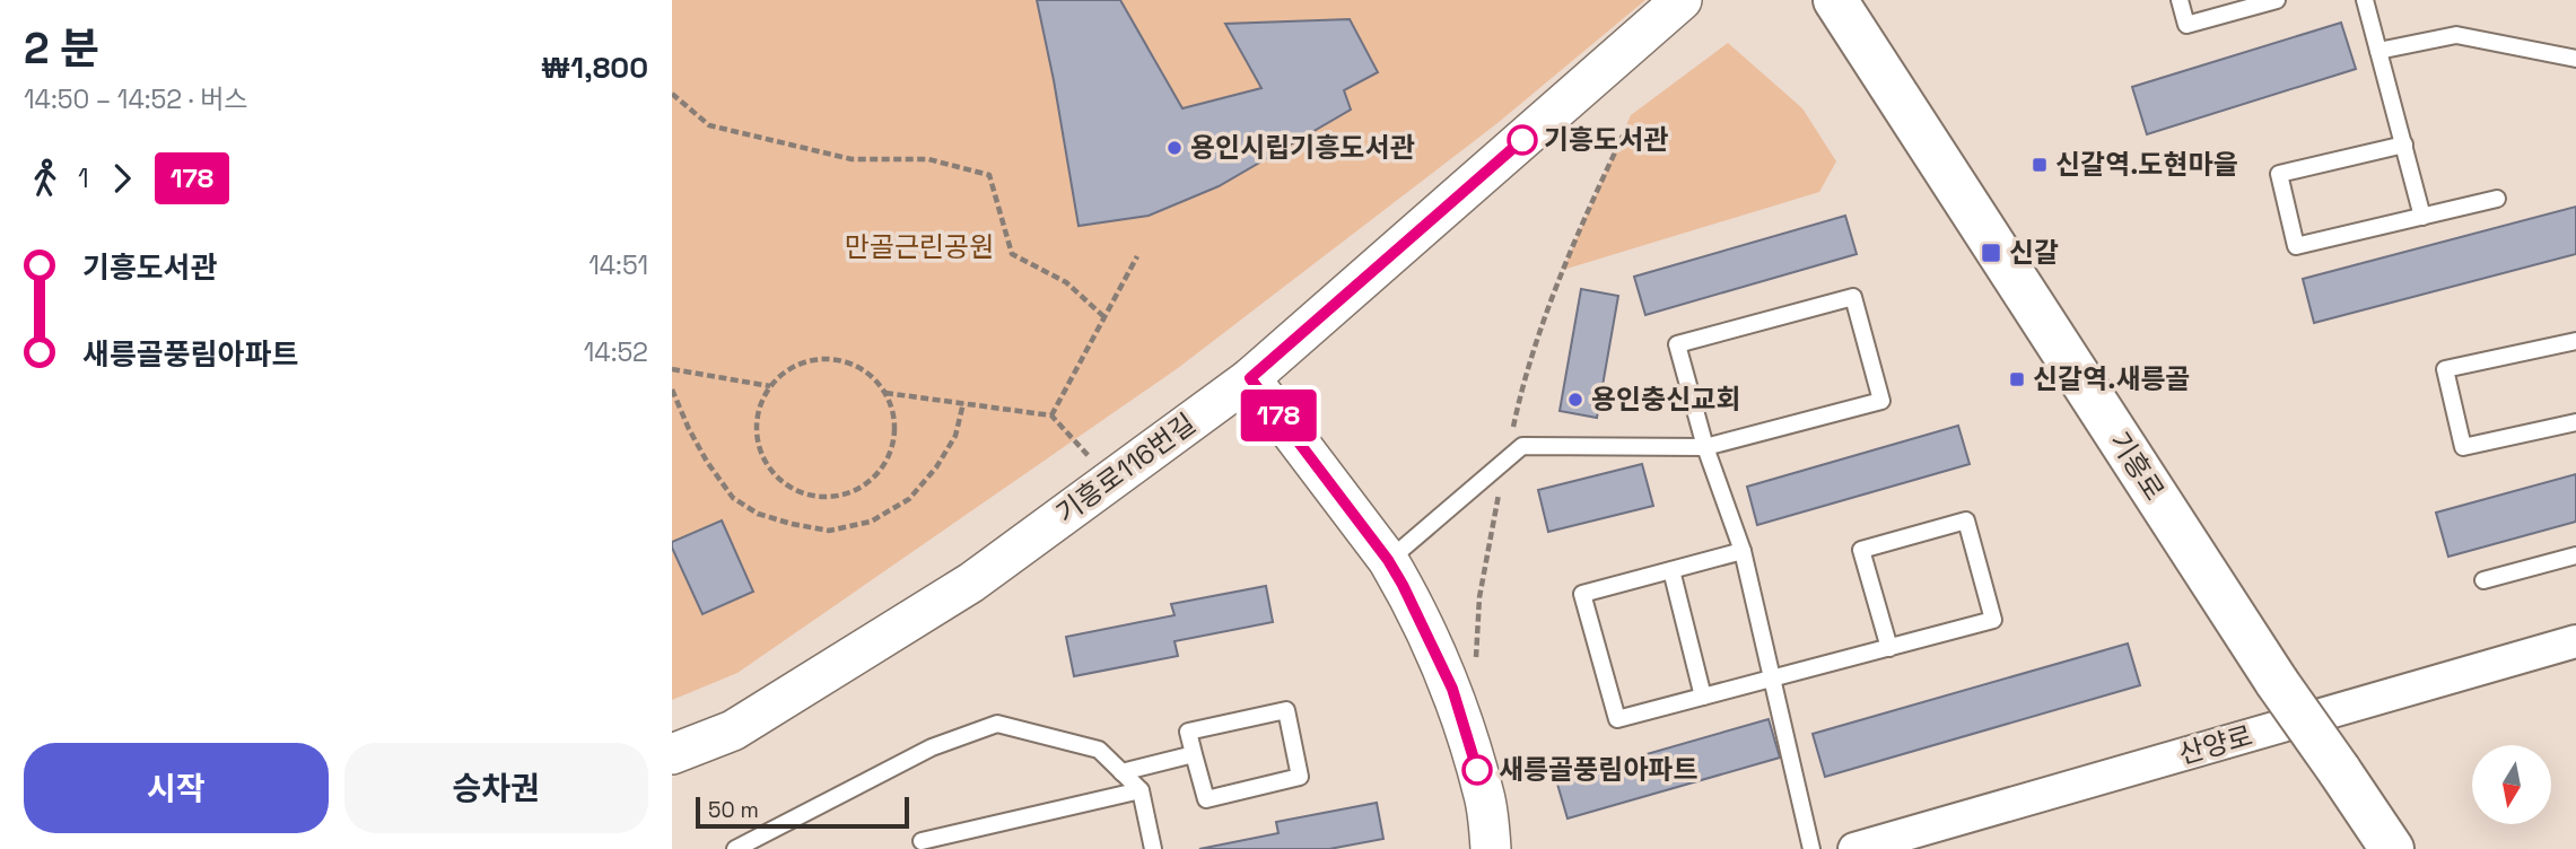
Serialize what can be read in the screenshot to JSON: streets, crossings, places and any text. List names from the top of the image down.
{
  "streets": {
    "main road": ["기흥로"],
    "street": ["기흥로116번길", "산양로"]
  },
  "parks": ["만골근린공원"],
  "places": {
    "other": [
      "기흥도서관",
      "용인시립기흥도서관",
      "용인충신교회",
      "새릉골풍림아파트"
    ],
    "transit": ["신갈역.도현마을", "신갈", "신갈역.새릉골"]
  },
  "lines": ["bus line 178"],
  "scale_bar": "50 m",
  "north": "bottom",
  "page": {
    "heading": ["2 분", "14:50 – 14:52 · 버스", "₩1,800"],
    "on_map": "178",
    "legs": ["1", "178"],
    "list": [
      {
        "name": "기흥도서관",
        "value": "14:51"
      },
      {
        "name": "새릉골풍림아파트",
        "value": "14:52"
      }
    ],
    "buttons": ["시작", "승차권"],
    "scale": "50 m"
  }
}
